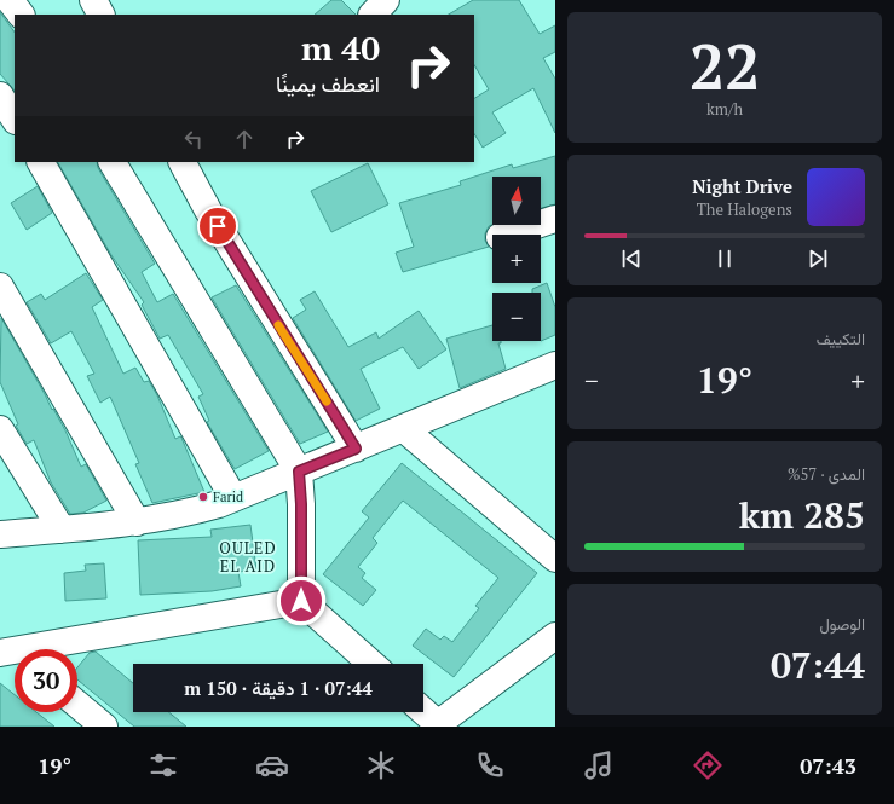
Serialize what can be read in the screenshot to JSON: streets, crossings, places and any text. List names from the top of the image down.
{
  "districts": ["OULED EL AID"],
  "places": ["Farid"],
  "north": "top",
  "page": {
    "tile": [
      ["22", "km/h"],
      "التكييف",
      ["المدى · 57%", "285 km"],
      ["الوصول", "07:44"]
    ],
    "turn": ["40 m", "انعطف يمينًا"],
    "song": ["Night Drive", "The Halogens"],
    "map_buttons": ["+", "−"],
    "heat": ["−", "19°", "+"],
    "limit": "30",
    "trip": "07:44 · 1 دقيقة · 150 m",
    "tabs": ["07:43", "19°"]
  }
}
